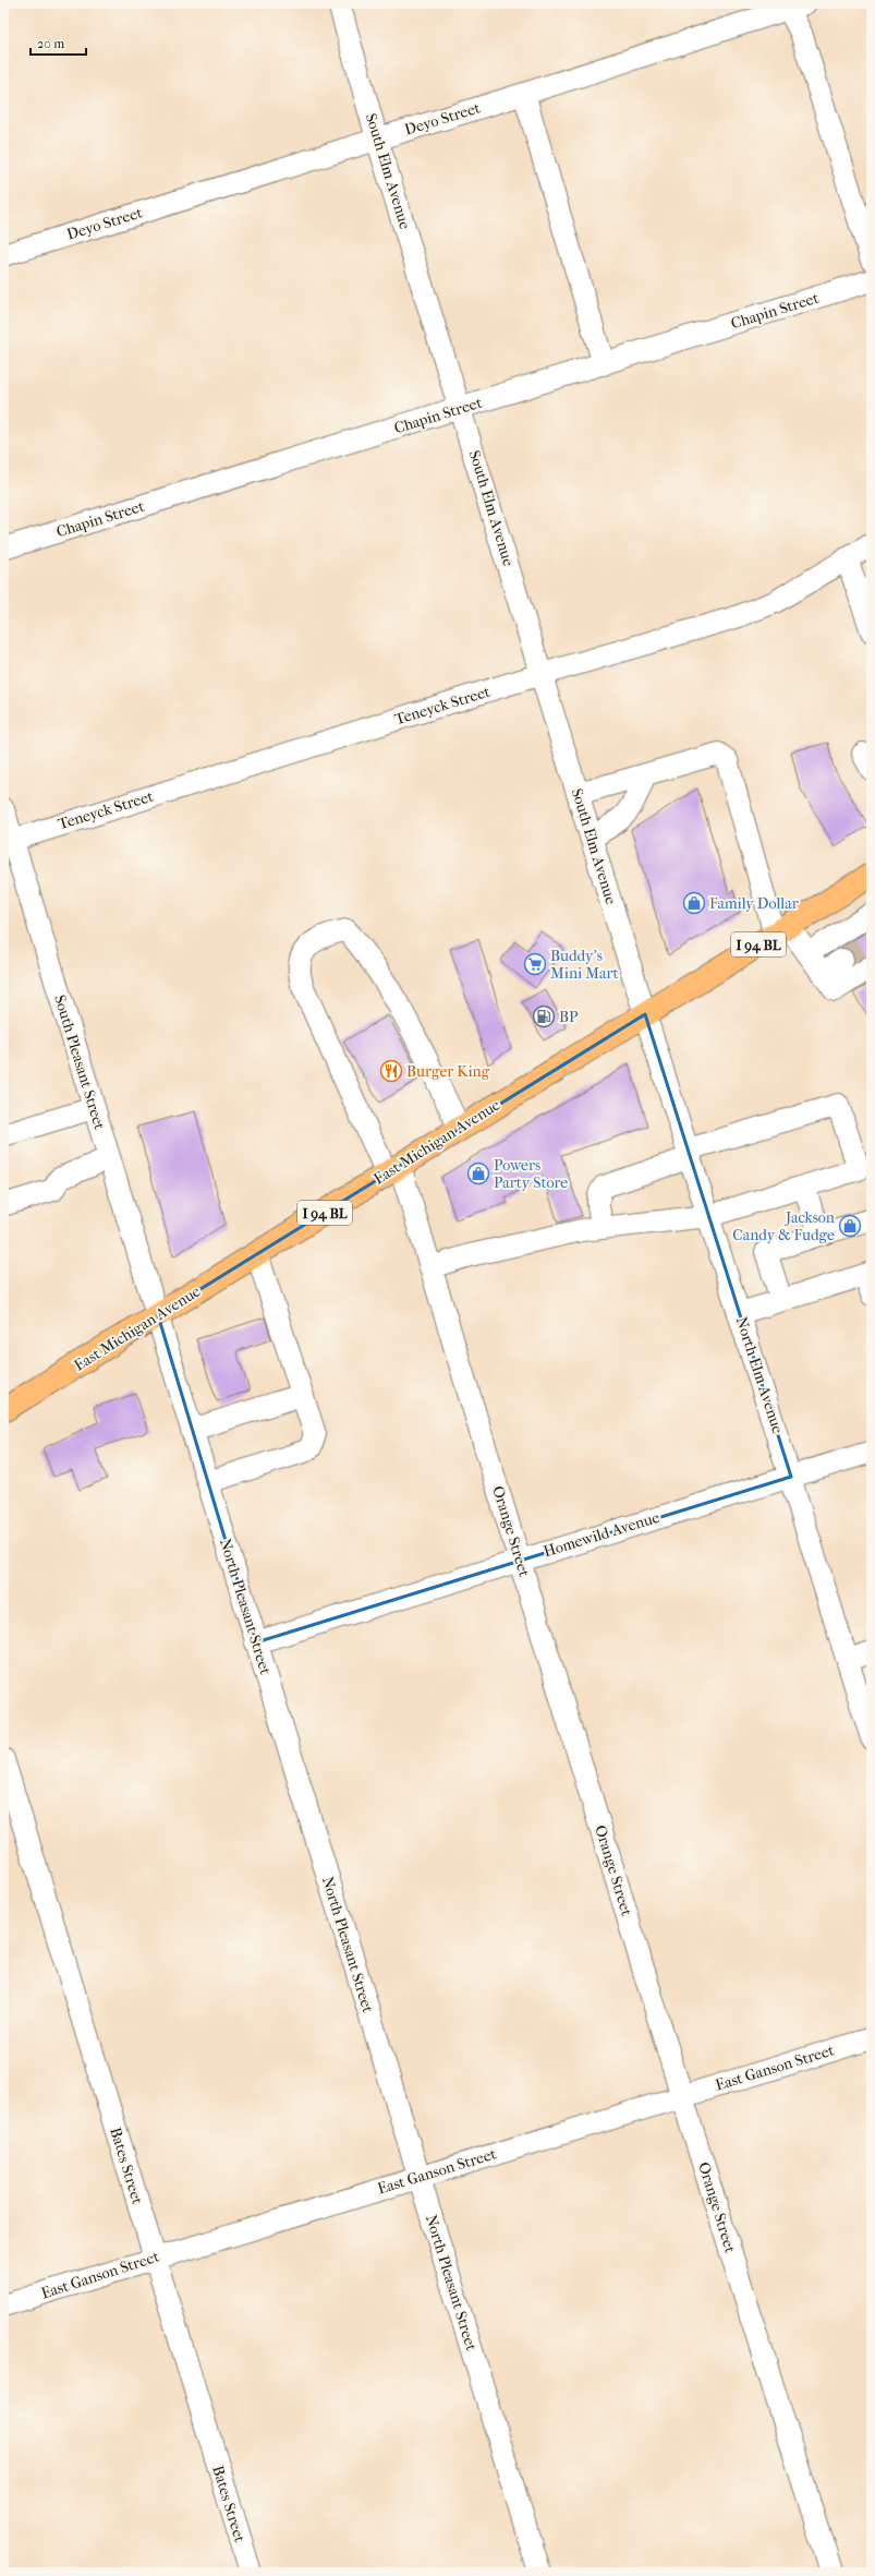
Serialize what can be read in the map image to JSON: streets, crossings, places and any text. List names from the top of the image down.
{
  "streets": {
    "main road": ["I 94 BL", "East Michigan Avenue"],
    "street": [
      "Deyo Street",
      "South Elm Avenue",
      "Chapin Street",
      "Teneyck Street",
      "South Pleasant Street",
      "North Elm Avenue",
      "Orange Street",
      "Homewild Avenue",
      "North Pleasant Street",
      "East Ganson Street",
      "Bates Street"
    ]
  },
  "crossings": [
    ["Deyo Street", "South Elm Avenue"],
    ["South Elm Avenue", "Chapin Street"],
    ["South Elm Avenue", "Teneyck Street"],
    ["South Elm Avenue", "East Michigan Avenue"],
    ["South Elm Avenue", "North Elm Avenue"],
    ["Teneyck Street", "South Pleasant Street"],
    ["South Pleasant Street", "East Michigan Avenue"],
    ["South Pleasant Street", "North Pleasant Street"],
    ["East Michigan Avenue", "North Elm Avenue"],
    ["East Michigan Avenue", "Orange Street"],
    ["East Michigan Avenue", "North Pleasant Street"],
    ["North Elm Avenue", "Homewild Avenue"],
    ["Orange Street", "Homewild Avenue"],
    ["Orange Street", "East Ganson Street"],
    ["Homewild Avenue", "North Pleasant Street"],
    ["North Pleasant Street", "East Ganson Street"],
    ["East Ganson Street", "Bates Street"]
  ],
  "places": {
    "shop": ["Family Dollar", "Powers Party Store", "Jackson Candy & Fudge"],
    "supermarket": ["Buddy's Mini Mart"],
    "fuel station": ["BP"],
    "restaurant": ["Burger King"]
  },
  "scale_bar": "20 m"
}
